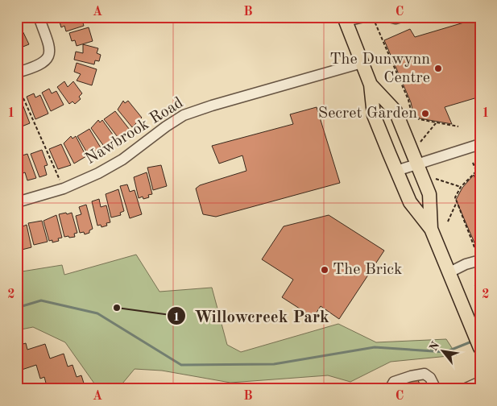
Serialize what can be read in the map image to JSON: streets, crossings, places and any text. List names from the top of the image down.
{
  "streets": {
    "street": ["Nawbrook Road"]
  },
  "places": [
    "The Dunwynn Centre",
    "Secret Garden",
    "The Brick",
    "Willowcreek Park"
  ],
  "north": "top left",
  "grid": {
    "columns": ["A", "B", "C"],
    "rows": ["1", "2"]
  }
}
